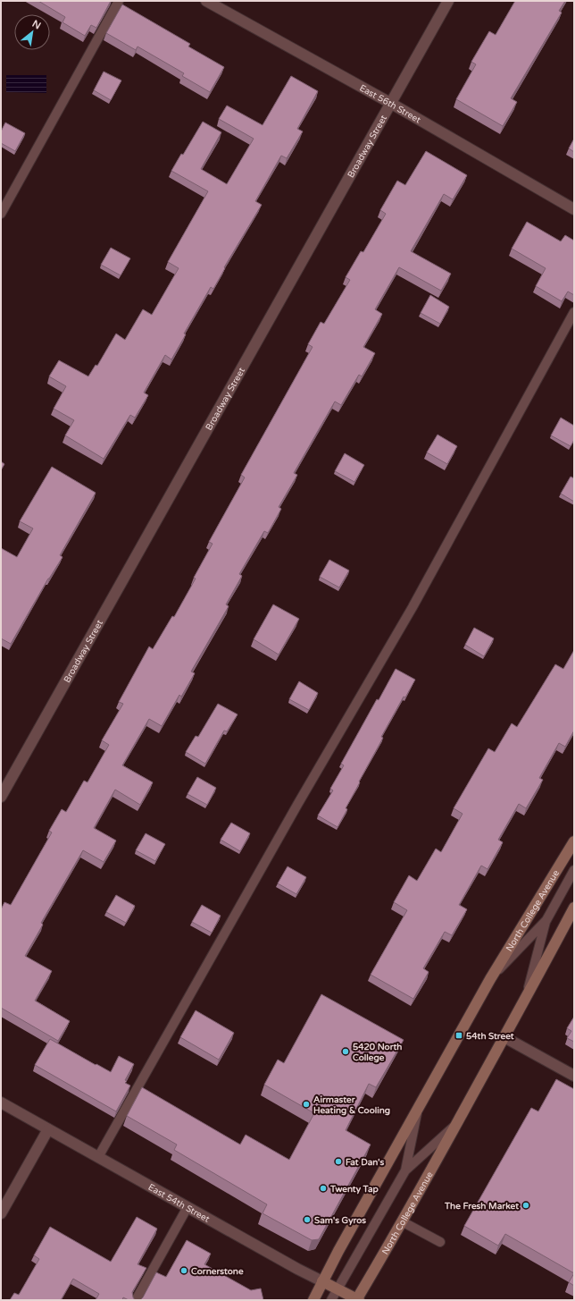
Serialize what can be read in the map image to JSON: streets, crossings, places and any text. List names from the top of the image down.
{
  "streets": {
    "main road": ["North College Avenue", "East 54th Street"],
    "street": ["East 56th Street", "Broadway Street"]
  },
  "crossings": [
    ["East 56th Street", "Broadway Street"],
    ["North College Avenue", "East 54th Street"]
  ],
  "places": {
    "transit": ["54th Street"],
    "other": [
      "5420 North College",
      "Airmaster Heating & Cooling",
      "Fat Dan's",
      "Twenty Tap",
      "The Fresh Market",
      "Sam's Gyros",
      "Cornerstone"
    ]
  },
  "north": "top right"
}
